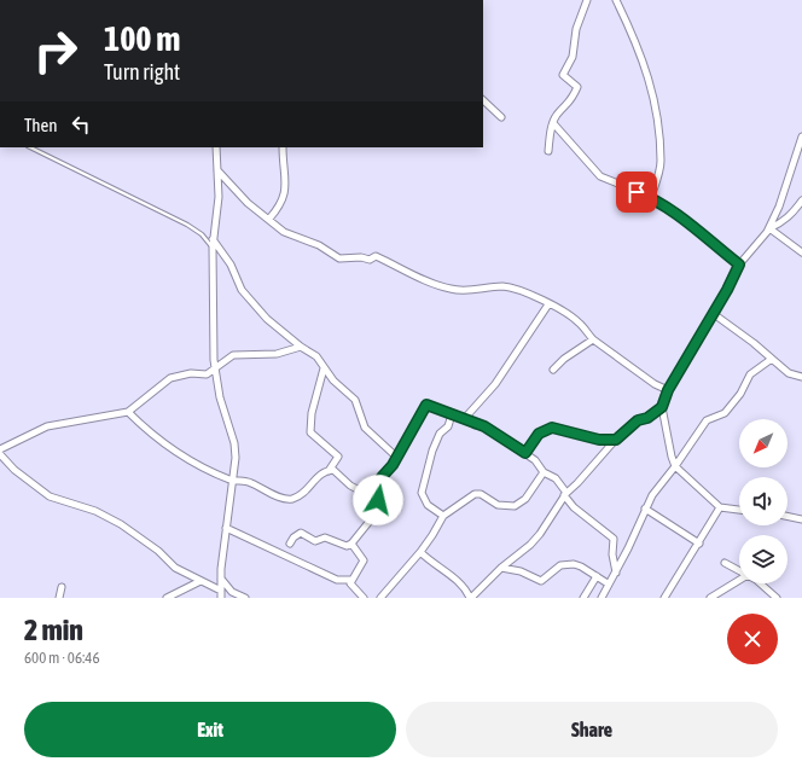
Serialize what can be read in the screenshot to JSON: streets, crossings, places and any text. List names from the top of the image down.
{
  "north": "bottom left",
  "page": {
    "turn": ["100 m", "Turn right"],
    "then": "Then",
    "heading": ["2 min", "600 m · 06:46"],
    "buttons": ["Exit", "Share"]
  }
}
